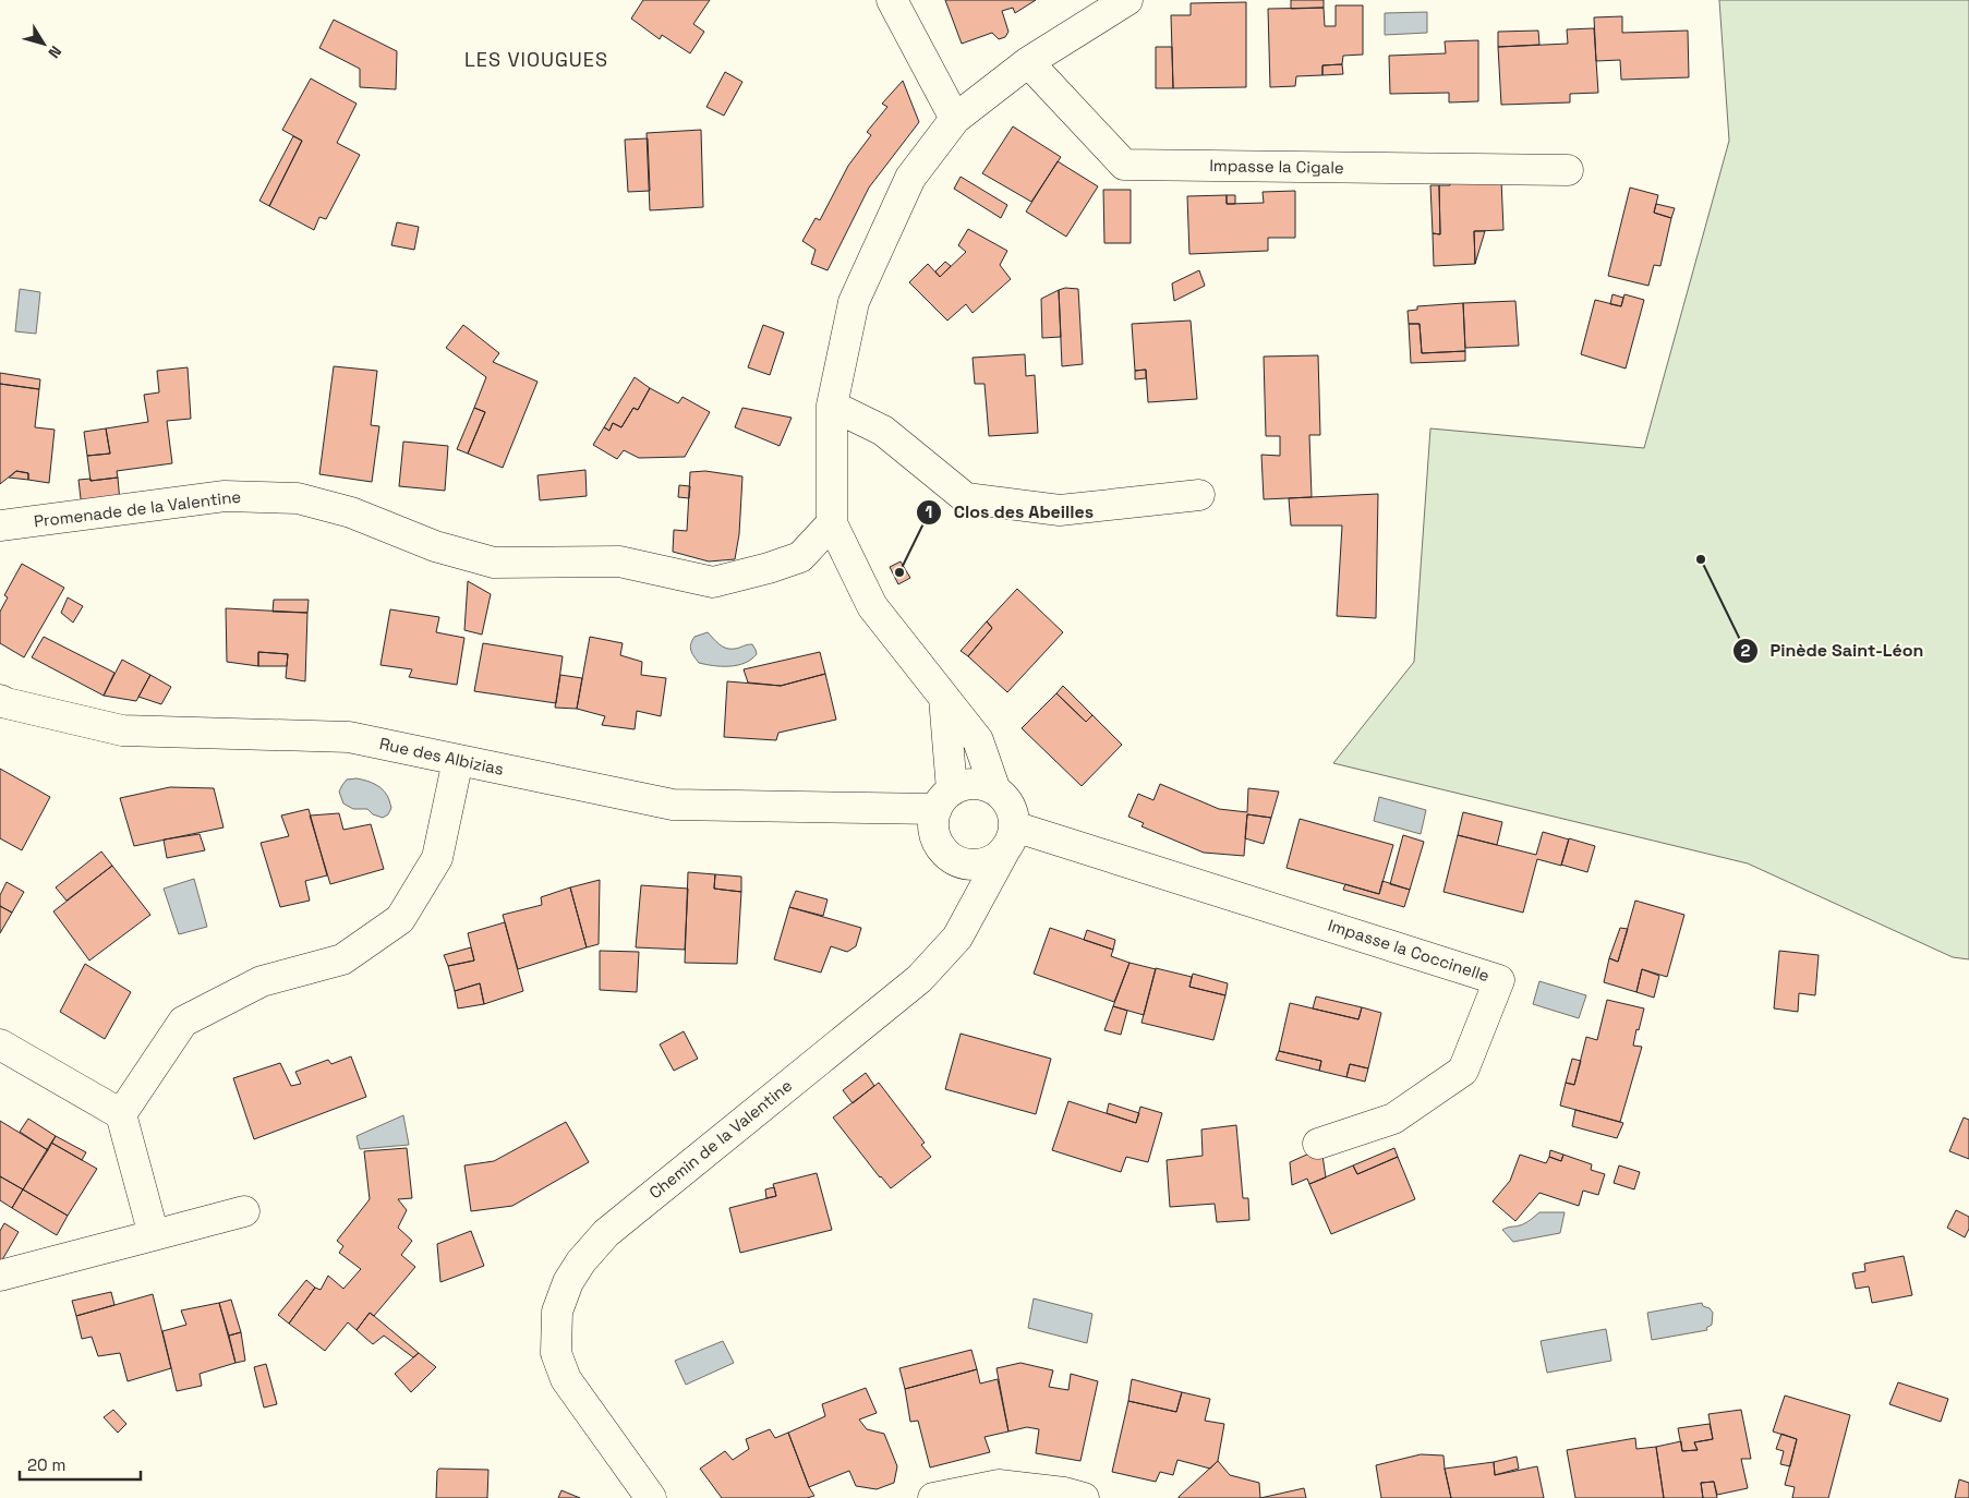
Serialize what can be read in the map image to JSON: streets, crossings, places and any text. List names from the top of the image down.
{
  "streets": {
    "street": [
      "Impasse la Cigale",
      "Promenade de la Valentine",
      "Rue des Albizias",
      "Impasse la Coccinelle",
      "Chemin de la Valentine"
    ]
  },
  "crossings": [
    ["Rue des Albizias", "Impasse la Coccinelle"],
    ["Rue des Albizias", "Chemin de la Valentine"],
    ["Impasse la Coccinelle", "Chemin de la Valentine"]
  ],
  "districts": ["LES VIOUGUES"],
  "places": ["Pinède Saint-Léon", "Clos des Abeilles"],
  "scale_bar": "20 m",
  "north": "bottom right"
}
